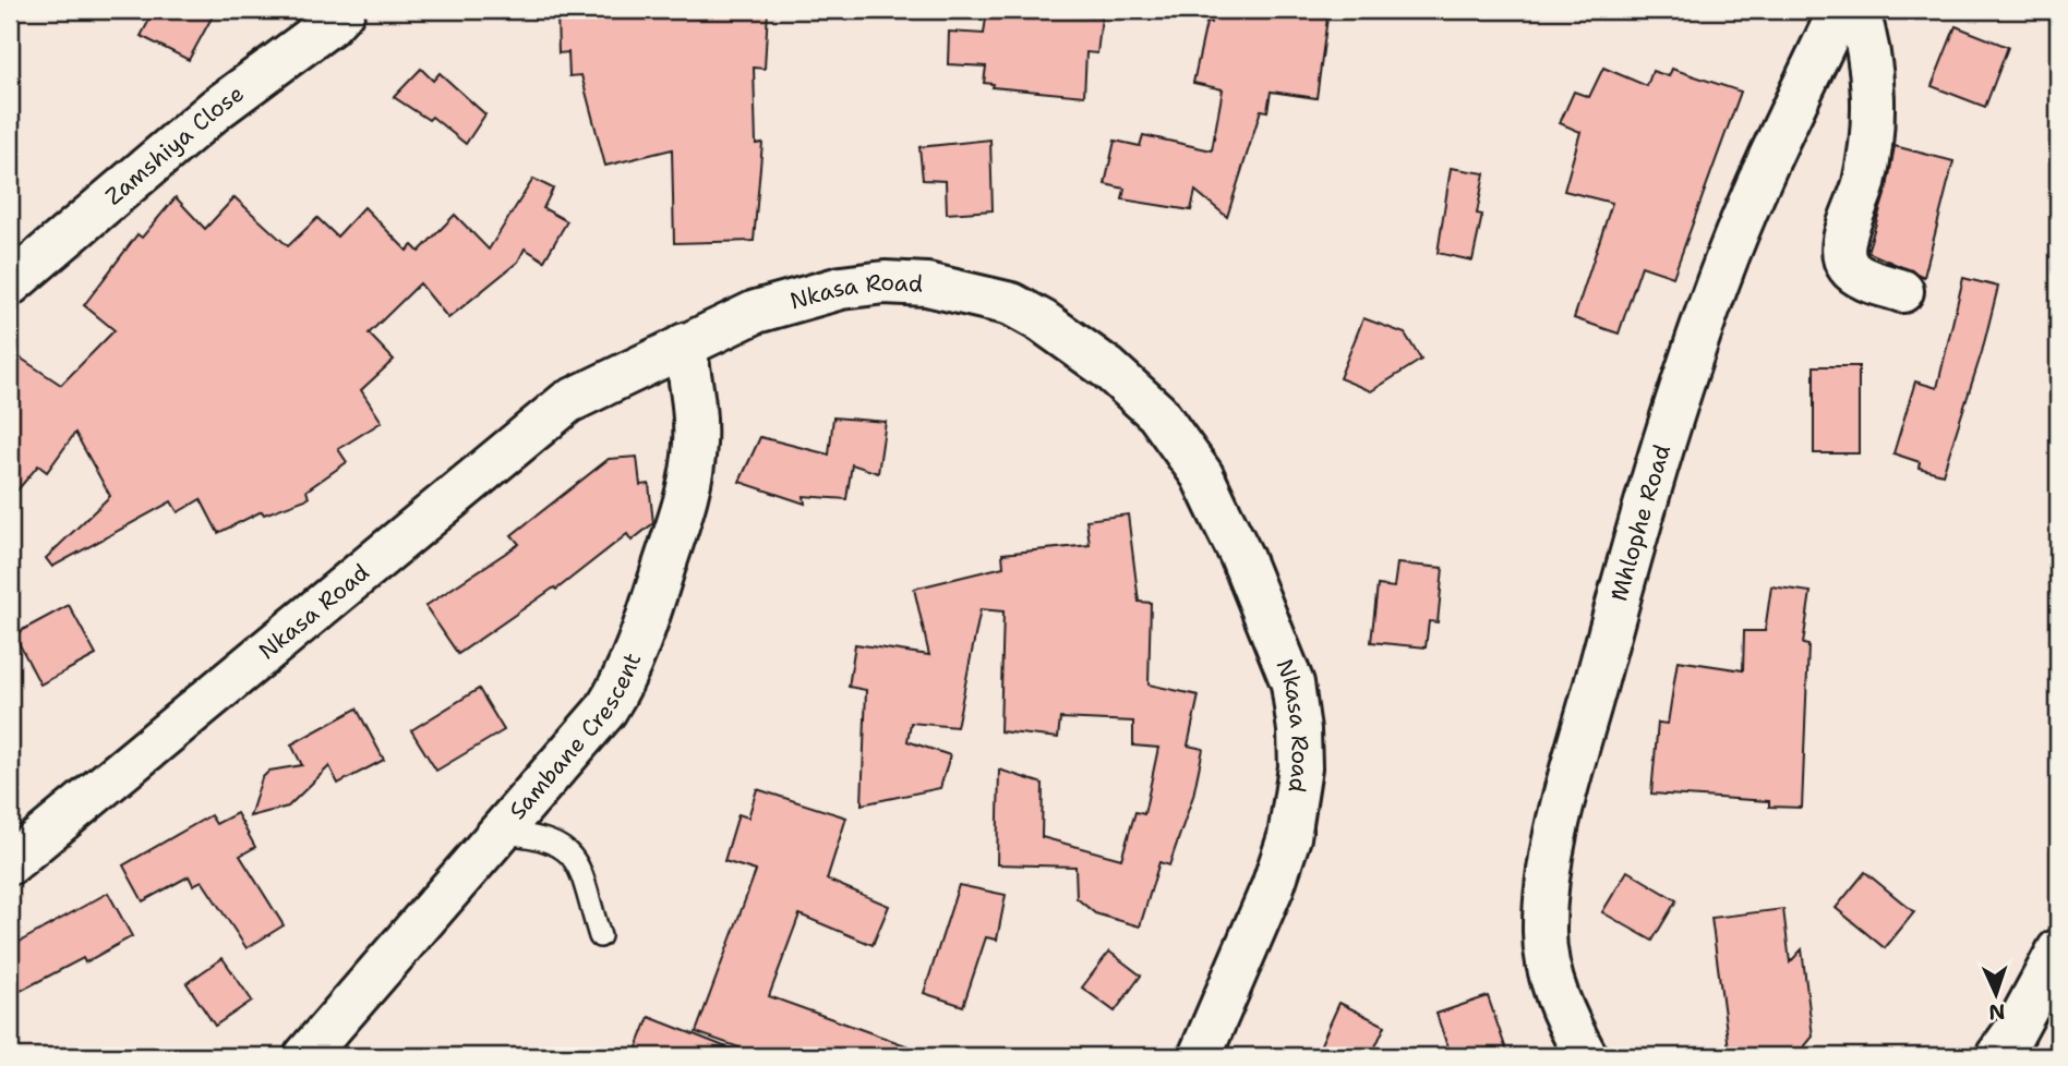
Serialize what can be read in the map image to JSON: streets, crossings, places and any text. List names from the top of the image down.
{
  "streets": {
    "street": [
      "Zamshiya Close",
      "Nkasa Road",
      "Mhlophe Road",
      "Sambane Crescent"
    ]
  },
  "crossings": [
    ["Nkasa Road", "Sambane Crescent"]
  ],
  "north": "bottom"
}
